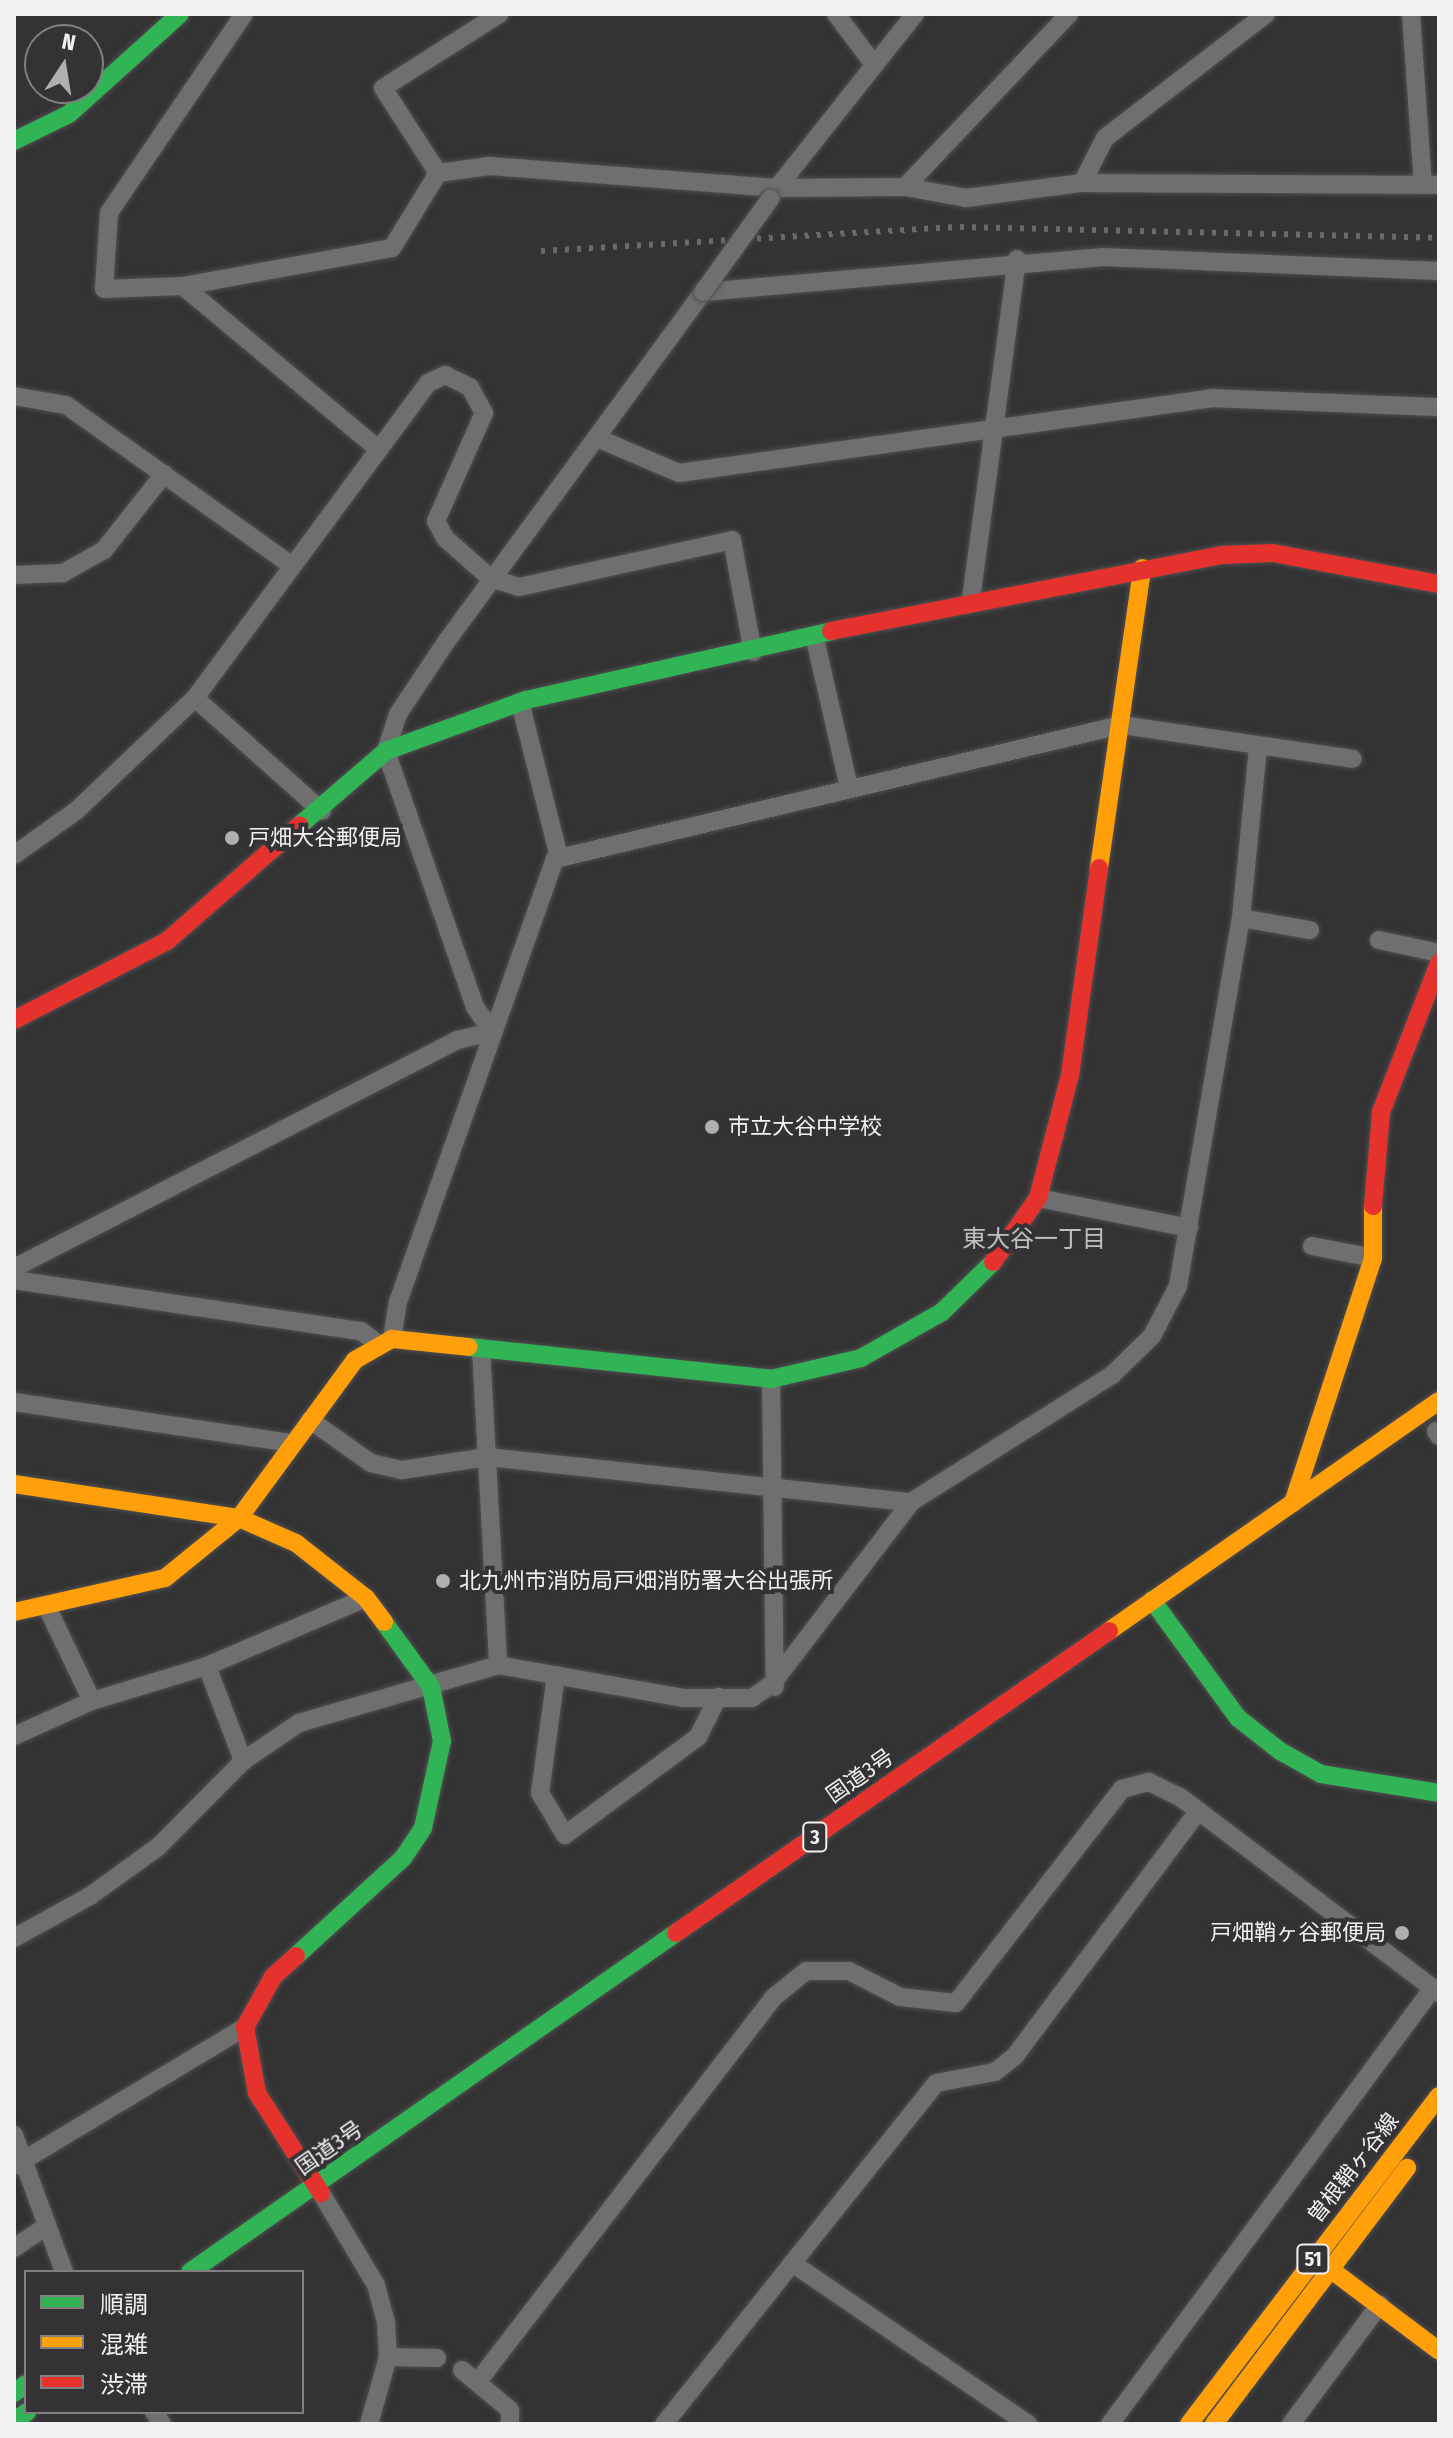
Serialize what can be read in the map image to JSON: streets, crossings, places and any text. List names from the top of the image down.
{
  "streets": {
    "main road": [
      "国道3号",
      "3",
      "曽根鞘ヶ谷線",
      "51"
    ]
  },
  "districts": ["東大谷一丁目"],
  "places": [
    "戸畑大谷郵便局",
    "市立大谷中学校",
    "北九州市消防局戸畑消防署大谷出張所",
    "戸畑鞘ヶ谷郵便局"
  ],
  "legend": ["順調", "混雑", "渋滞"],
  "north": "top"
}
